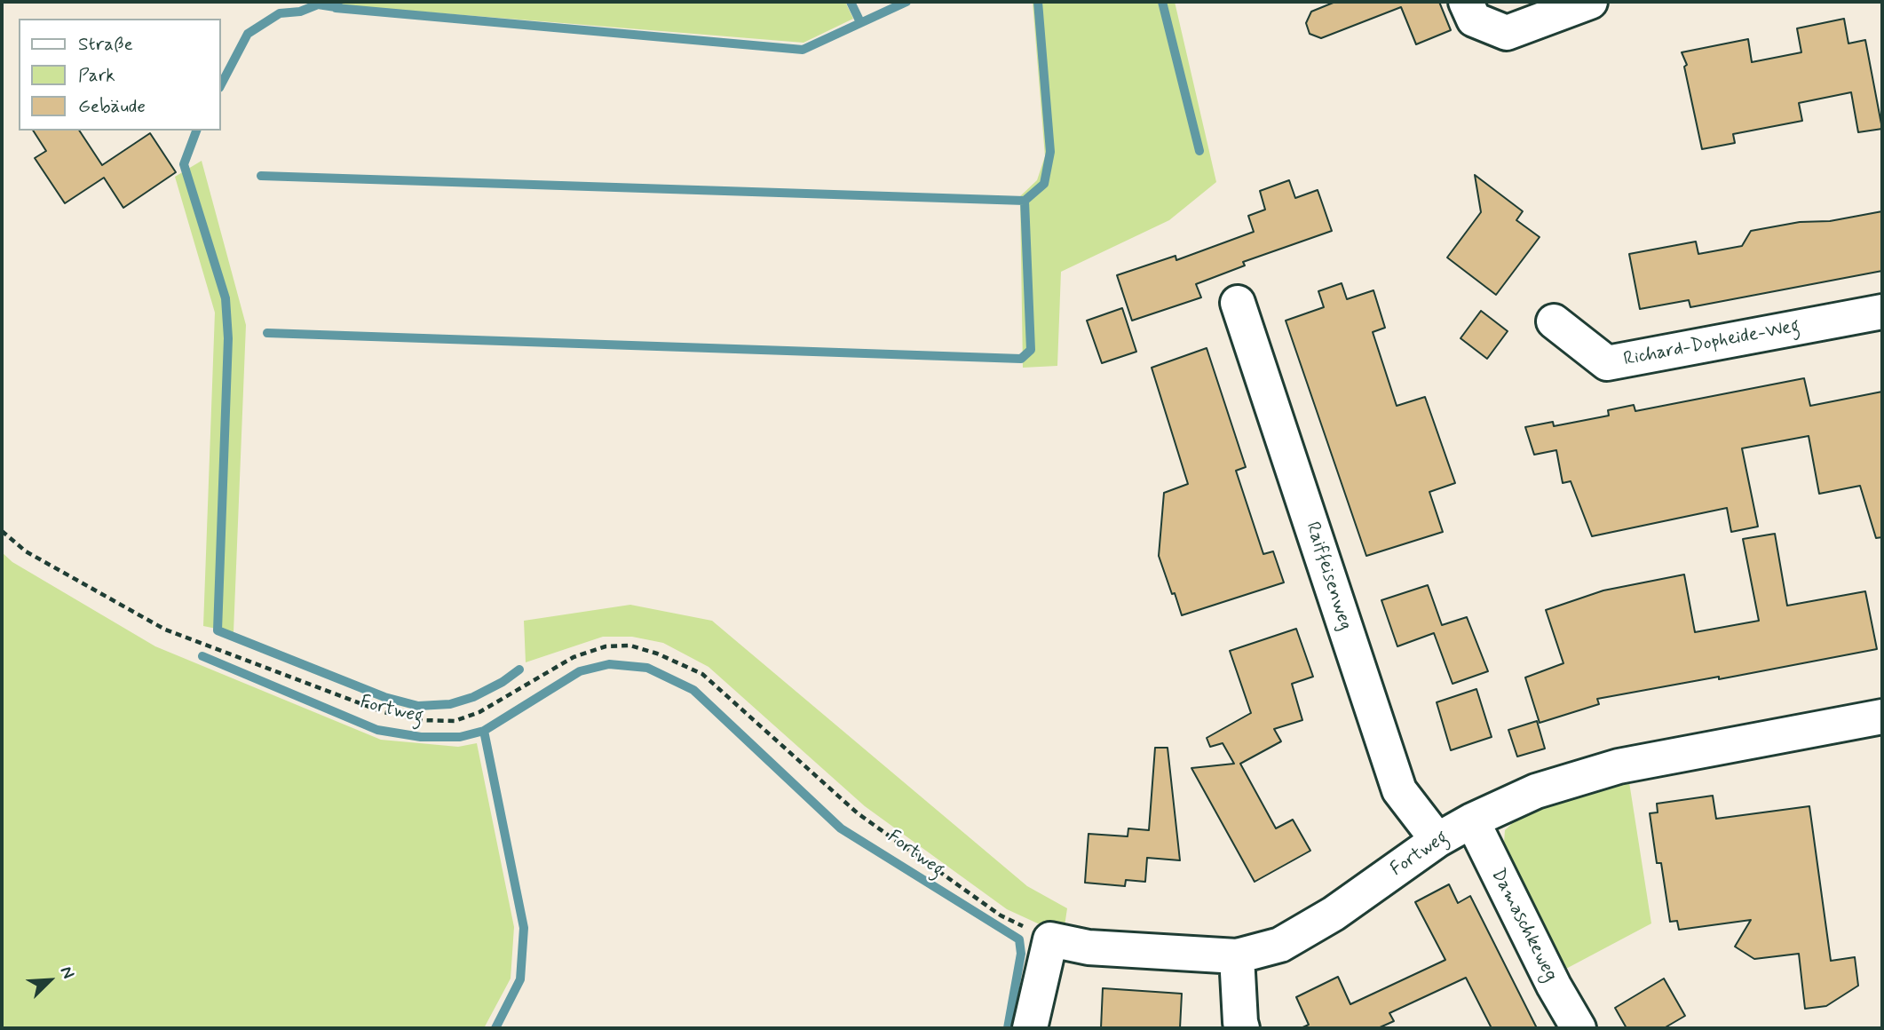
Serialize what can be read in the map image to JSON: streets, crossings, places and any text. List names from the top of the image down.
{
  "streets": {
    "street": [
      "Richard-Dopheide-Weg",
      "Raiffeisenweg",
      "Fortweg",
      "Damaschkeweg"
    ]
  },
  "crossings": [
    ["Raiffeisenweg", "Fortweg"],
    ["Fortweg", "Damaschkeweg"]
  ],
  "legend": ["Straße", "Park", "Gebäude"],
  "north": "top right"
}
